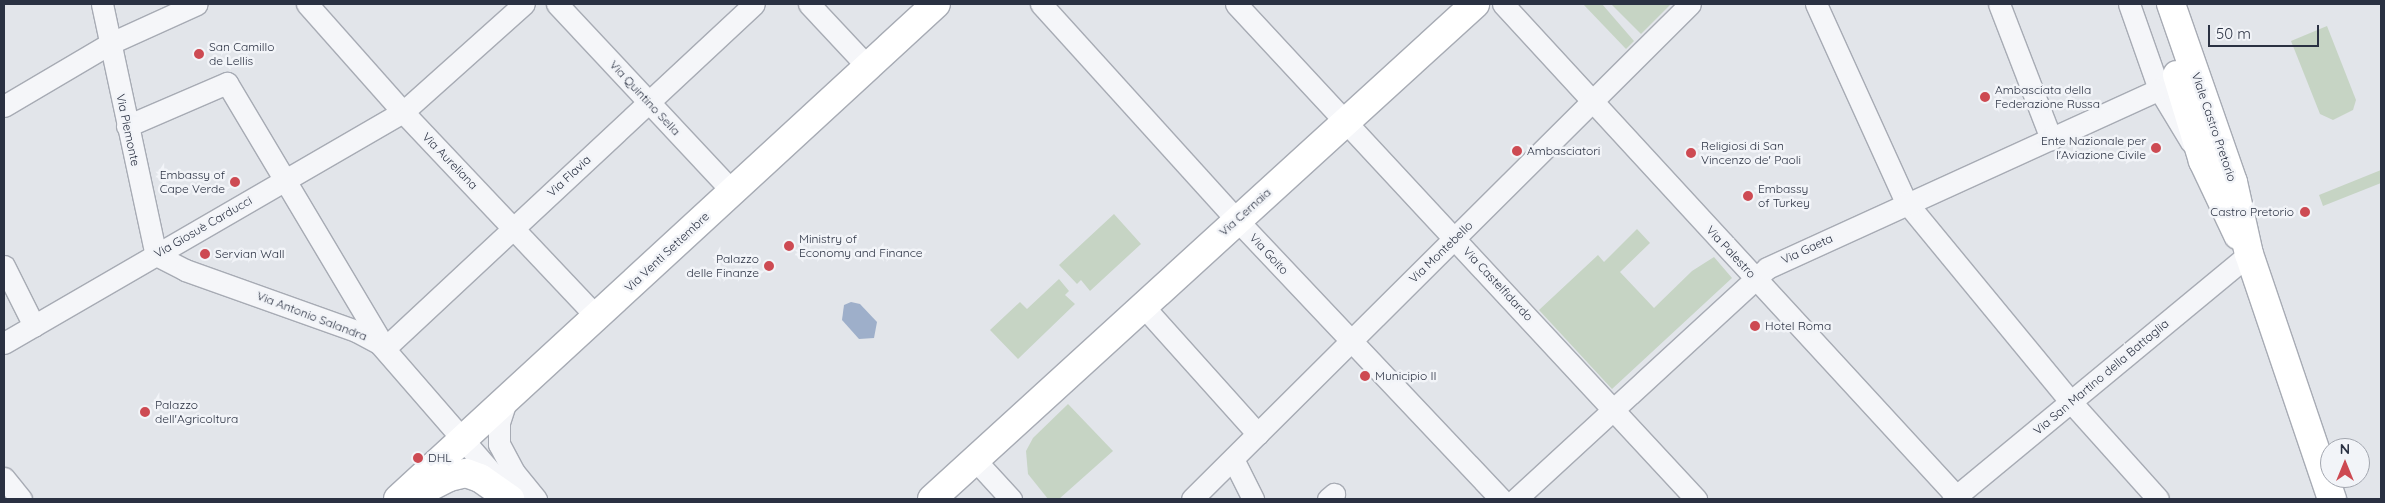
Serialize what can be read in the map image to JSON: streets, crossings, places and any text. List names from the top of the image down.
{
  "streets": {
    "main road": ["Viale Castro Pretorio", "Via Cernaia", "Via Venti Settembre"],
    "street": [
      "Via Quintino Sella",
      "Via Piemonte",
      "Via Aureliana",
      "Via Flavia",
      "Via Giosuè Carducci",
      "Via Gaeta",
      "Via Montebello",
      "Via Palestro",
      "Via Goito",
      "Via Castelfidardo",
      "Via Antonio Salandra",
      "Via San Martino della Battaglia"
    ]
  },
  "crossings": [
    ["Via Quintino Sella", "Via Flavia"],
    ["Via Quintino Sella", "Via Venti Settembre"],
    ["Viale Castro Pretorio", "Via Gaeta"],
    ["Viale Castro Pretorio", "Via San Martino della Battaglia"],
    ["Via Piemonte", "Via Giosuè Carducci"],
    ["Via Piemonte", "Via Antonio Salandra"],
    ["Via Aureliana", "Via Flavia"],
    ["Via Aureliana", "Via Giosuè Carducci"],
    ["Via Aureliana", "Via Venti Settembre"],
    ["Via Flavia", "Via Antonio Salandra"],
    ["Via Cernaia", "Via Goito"],
    ["Via Cernaia", "Via Castelfidardo"],
    ["Via Giosuè Carducci", "Via Antonio Salandra"],
    ["Via Gaeta", "Via Palestro"],
    ["Via Gaeta", "Via Castelfidardo"],
    ["Via Venti Settembre", "Via Antonio Salandra"],
    ["Via Montebello", "Via Palestro"],
    ["Via Montebello", "Via Goito"],
    ["Via Montebello", "Via Castelfidardo"],
    ["Via Palestro", "Via San Martino della Battaglia"]
  ],
  "places": [
    "San Camillo de Lellis",
    "Ambasciata della Federazione Russa",
    "Ente Nazionale per l'Aviazione Civile",
    "Ambasciatori",
    "Religiosi di San Vincenzo de' Paoli",
    "Embassy of Cape Verde",
    "Embassy of Turkey",
    "Castro Pretorio",
    "Ministry of Economy and Finance",
    "Servian Wall",
    "Palazzo delle Finanze",
    "Hotel Roma",
    "Municipio II",
    "Palazzo dell'Agricoltura",
    "DHL"
  ],
  "scale_bar": "50 m",
  "north": "top"
}
